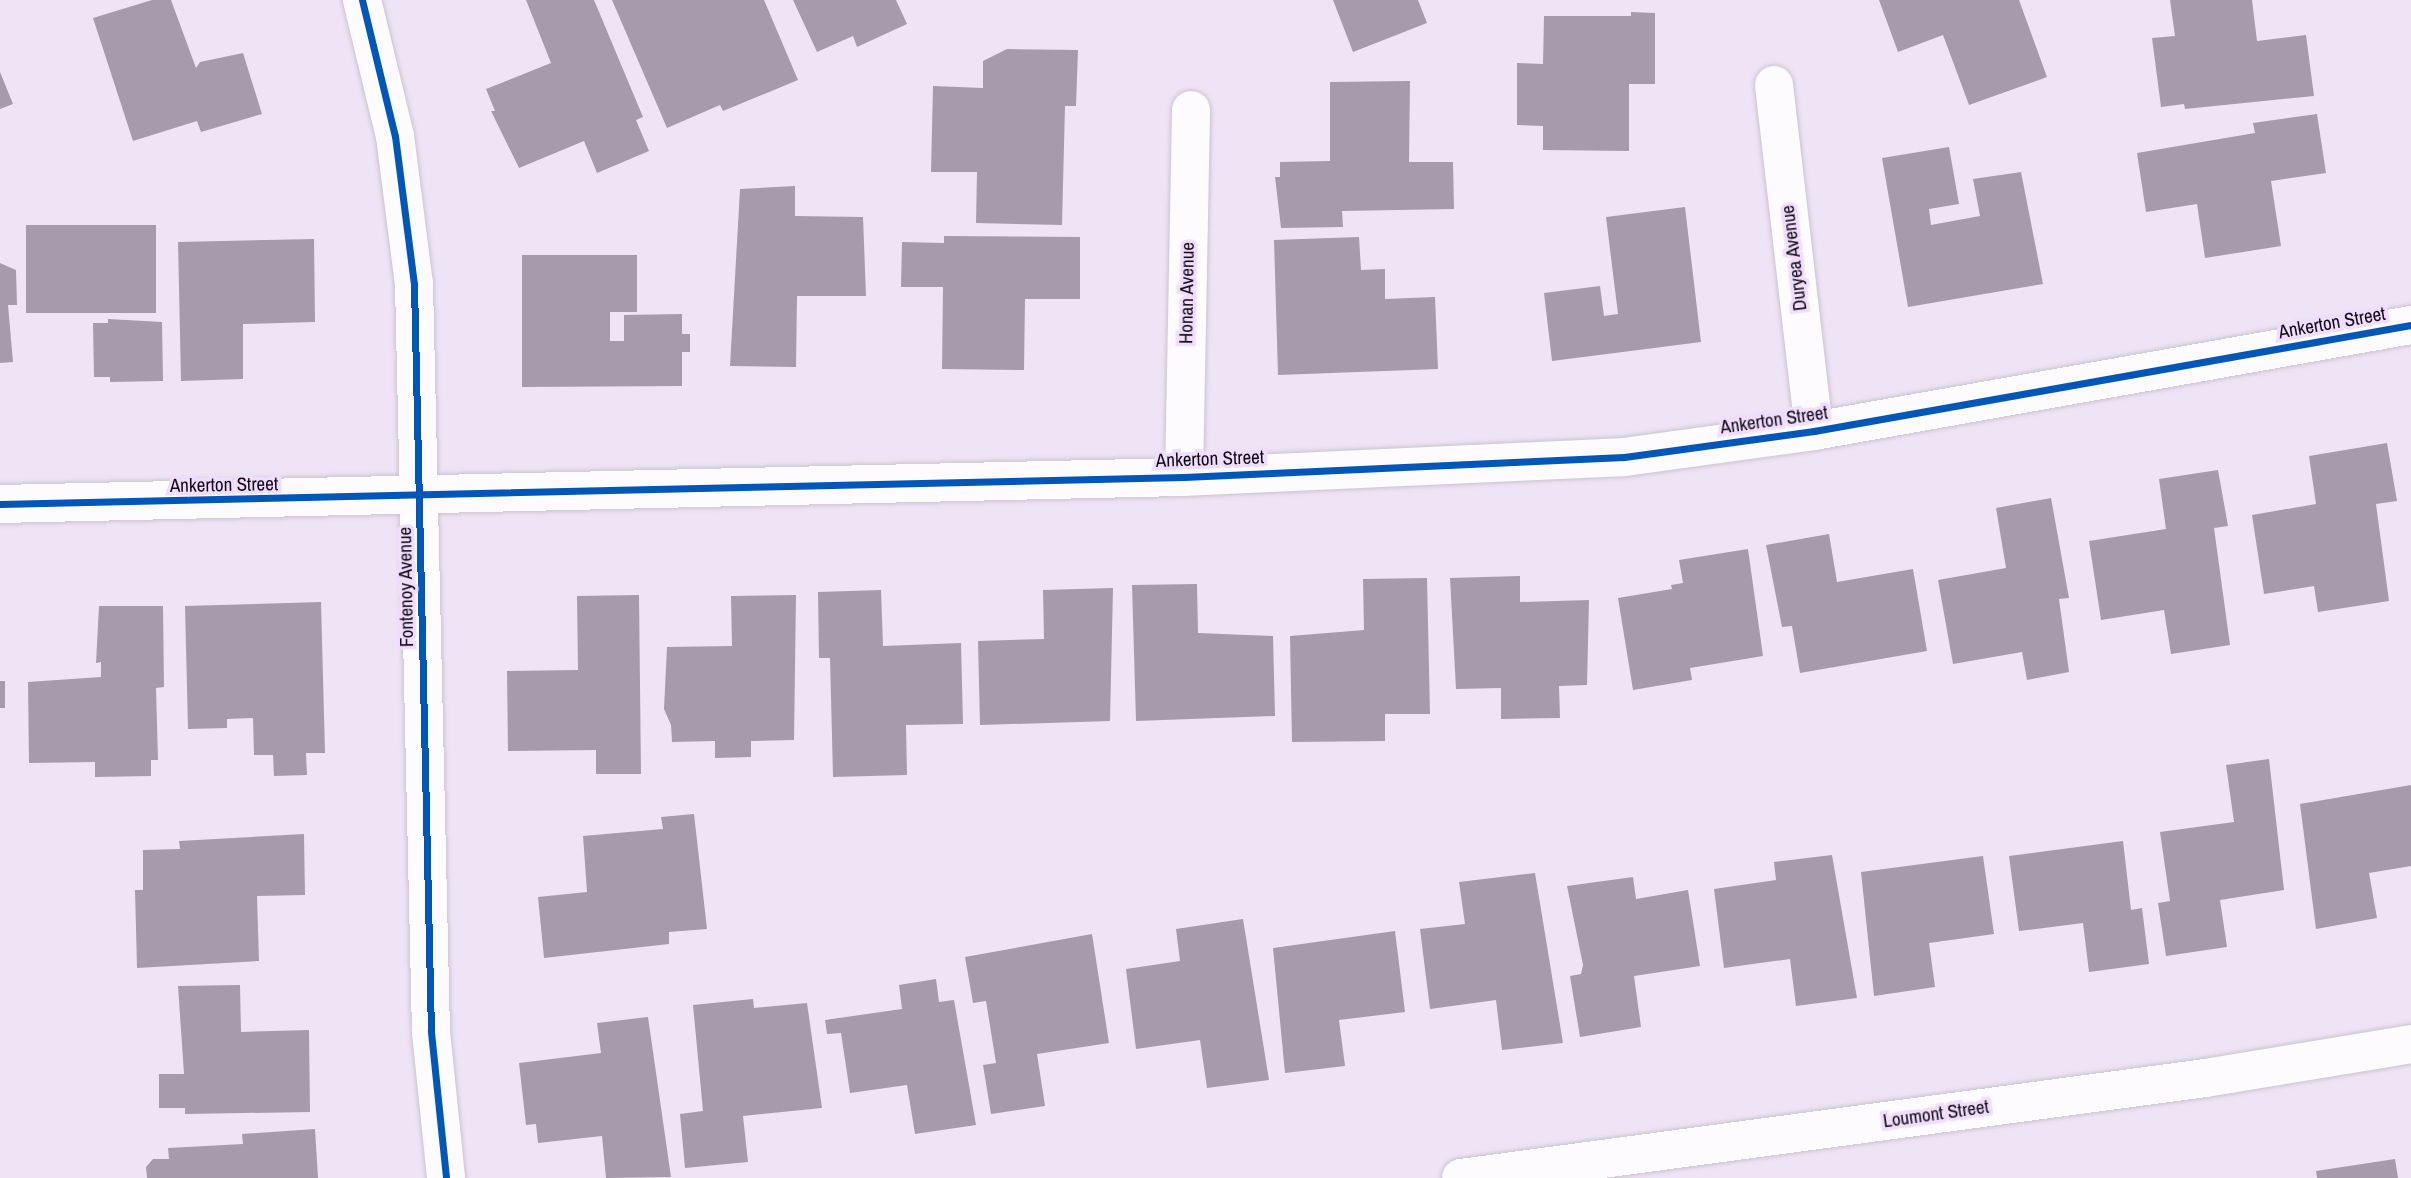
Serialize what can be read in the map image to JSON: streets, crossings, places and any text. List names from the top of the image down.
{
  "streets": {
    "street": [
      "Duryea Avenue",
      "Honan Avenue",
      "Ankerton Street",
      "Fontenoy Avenue",
      "Loumont Street"
    ]
  },
  "crossings": [
    ["Duryea Avenue", "Ankerton Street"],
    ["Honan Avenue", "Ankerton Street"],
    ["Ankerton Street", "Fontenoy Avenue"]
  ]
}
